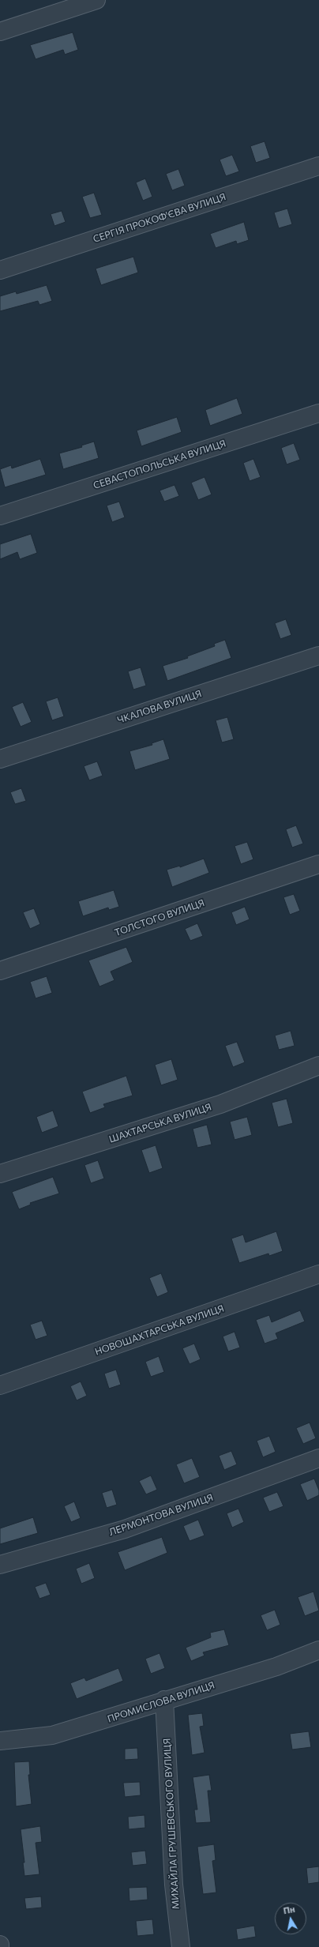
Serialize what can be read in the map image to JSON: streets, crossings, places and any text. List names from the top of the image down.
{
  "streets": {
    "street": [
      "СЕРГІЯ ПРОКОФ'ЄВА ВУЛИЦЯ",
      "СЕВАСТОПОЛЬСЬКА ВУЛИЦЯ",
      "ЧКАЛОВА ВУЛИЦЯ",
      "ТОЛСТОГО ВУЛИЦЯ",
      "ШАХТАРСЬКА ВУЛИЦЯ",
      "НОВОШАХТАРСЬКА ВУЛИЦЯ",
      "ЛЕРМОНТОВА ВУЛИЦЯ",
      "ПРОМИСЛОВА ВУЛИЦЯ",
      "МИХАЙЛА ГРУШЕВСЬКОГО ВУЛИЦЯ"
    ]
  },
  "crossings": [
    ["ПРОМИСЛОВА ВУЛИЦЯ", "МИХАЙЛА ГРУШЕВСЬКОГО ВУЛИЦЯ"]
  ],
  "north": "top"
}
